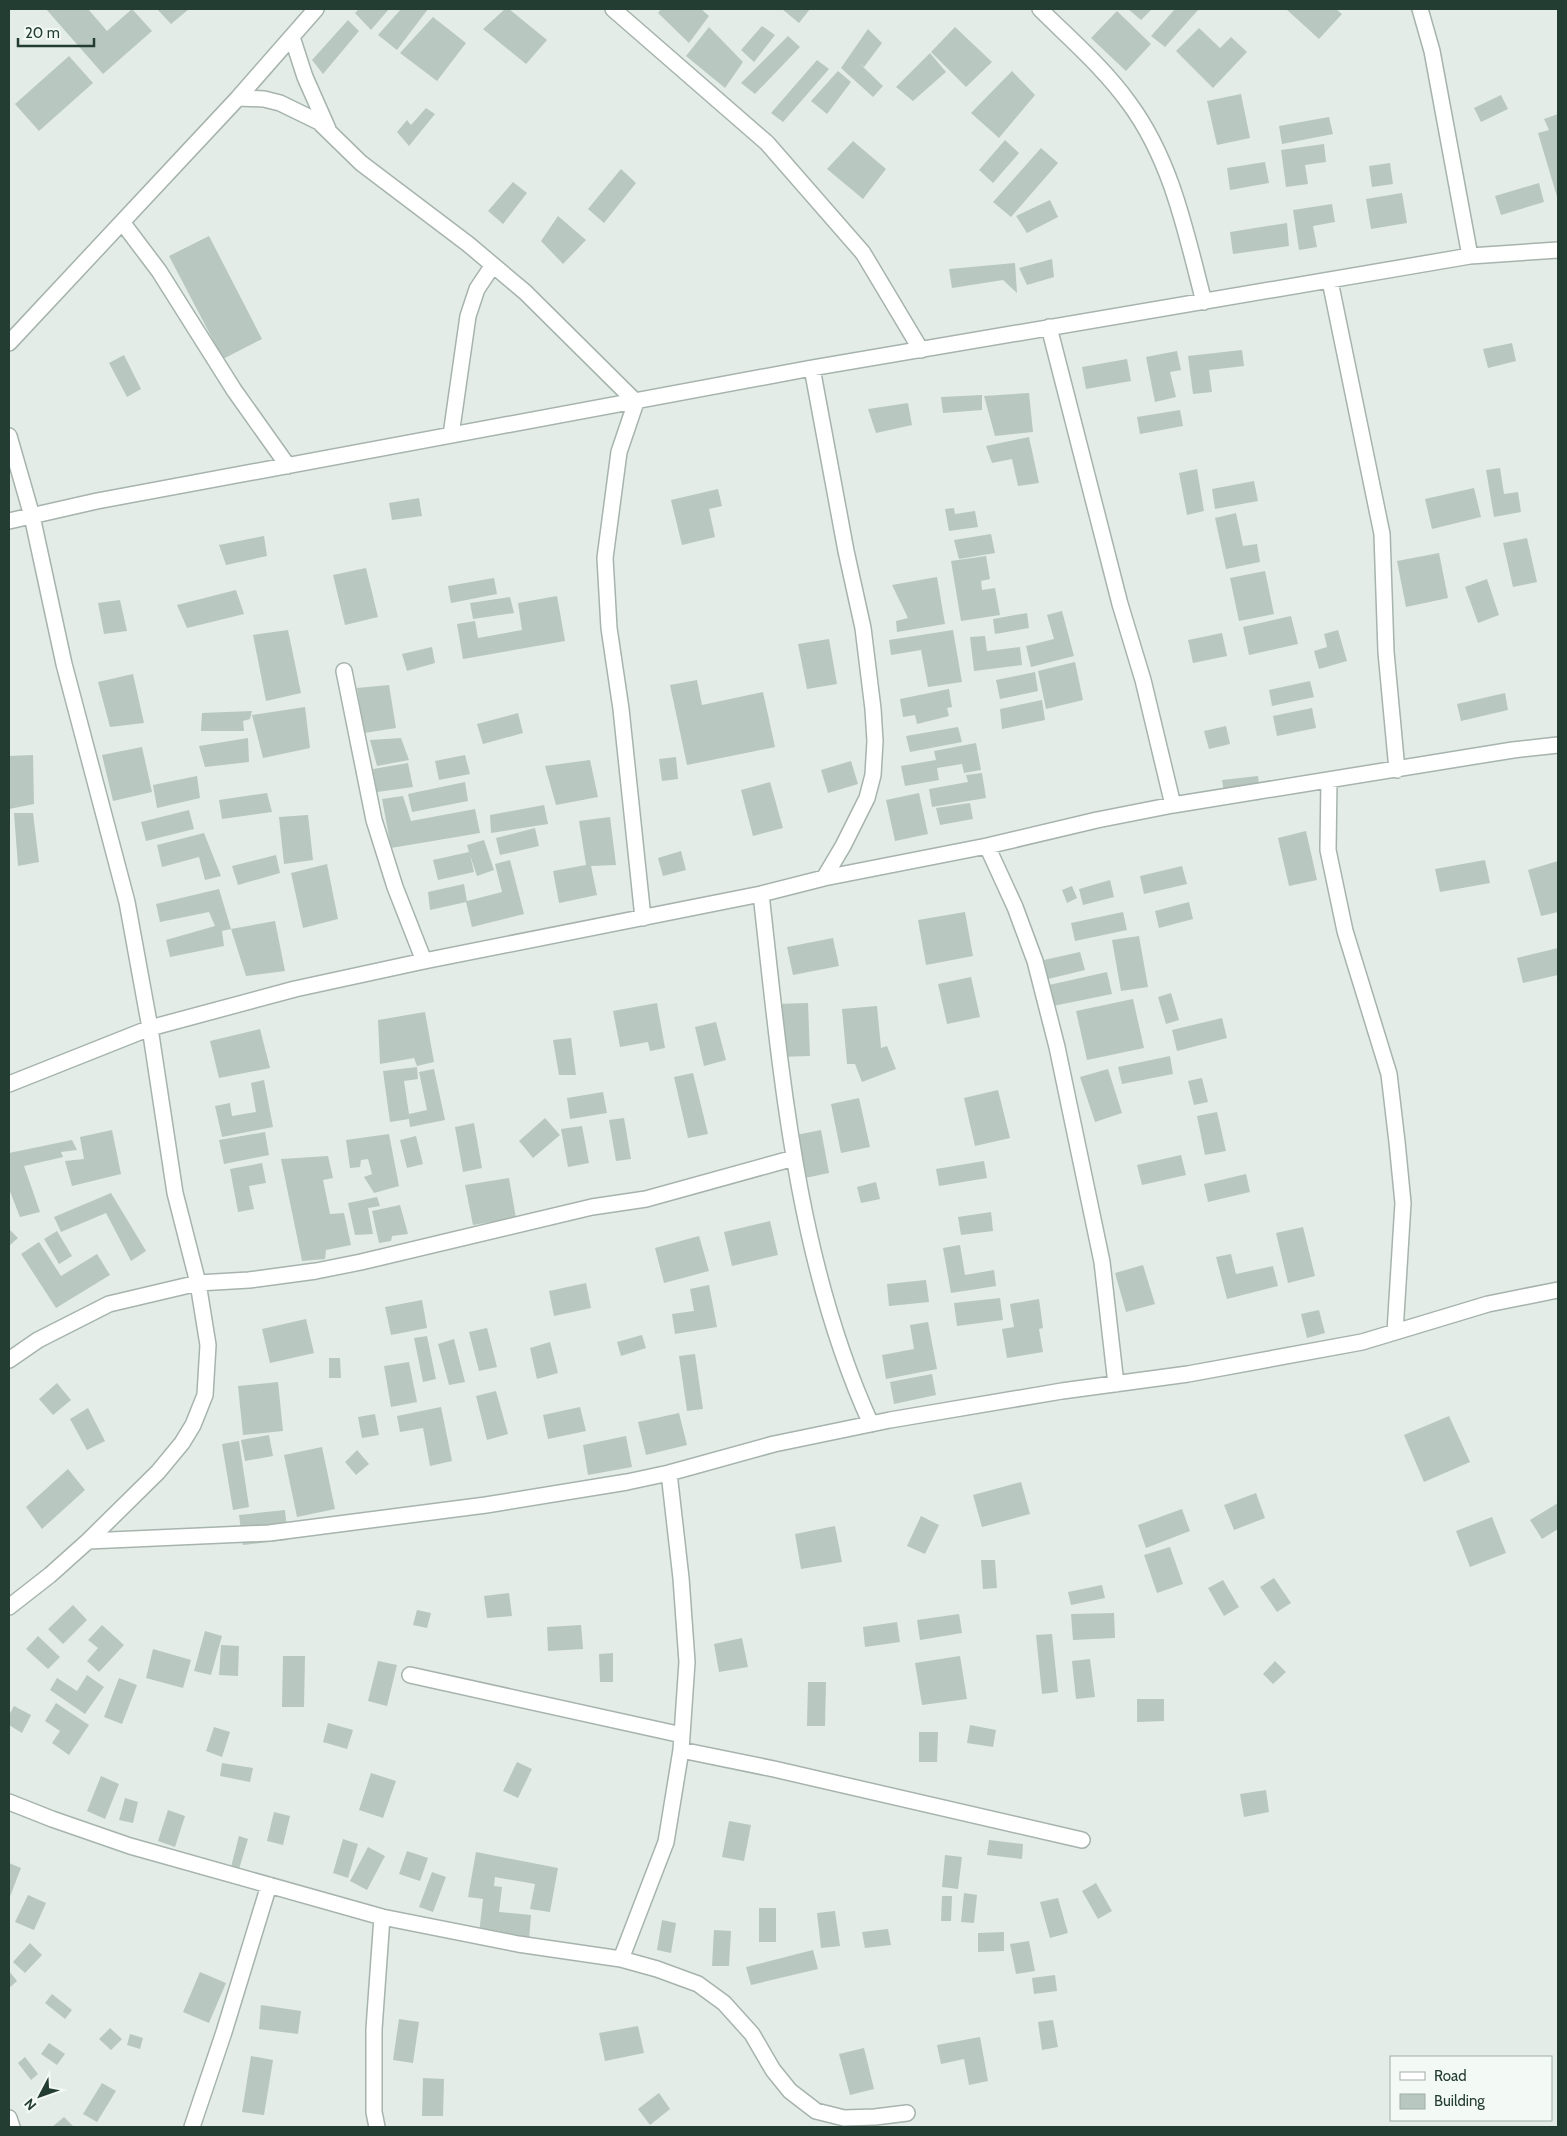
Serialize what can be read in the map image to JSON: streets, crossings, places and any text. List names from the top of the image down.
{
  "legend": ["Road", "Building"],
  "scale_bar": "20 m",
  "north": "bottom left"
}
